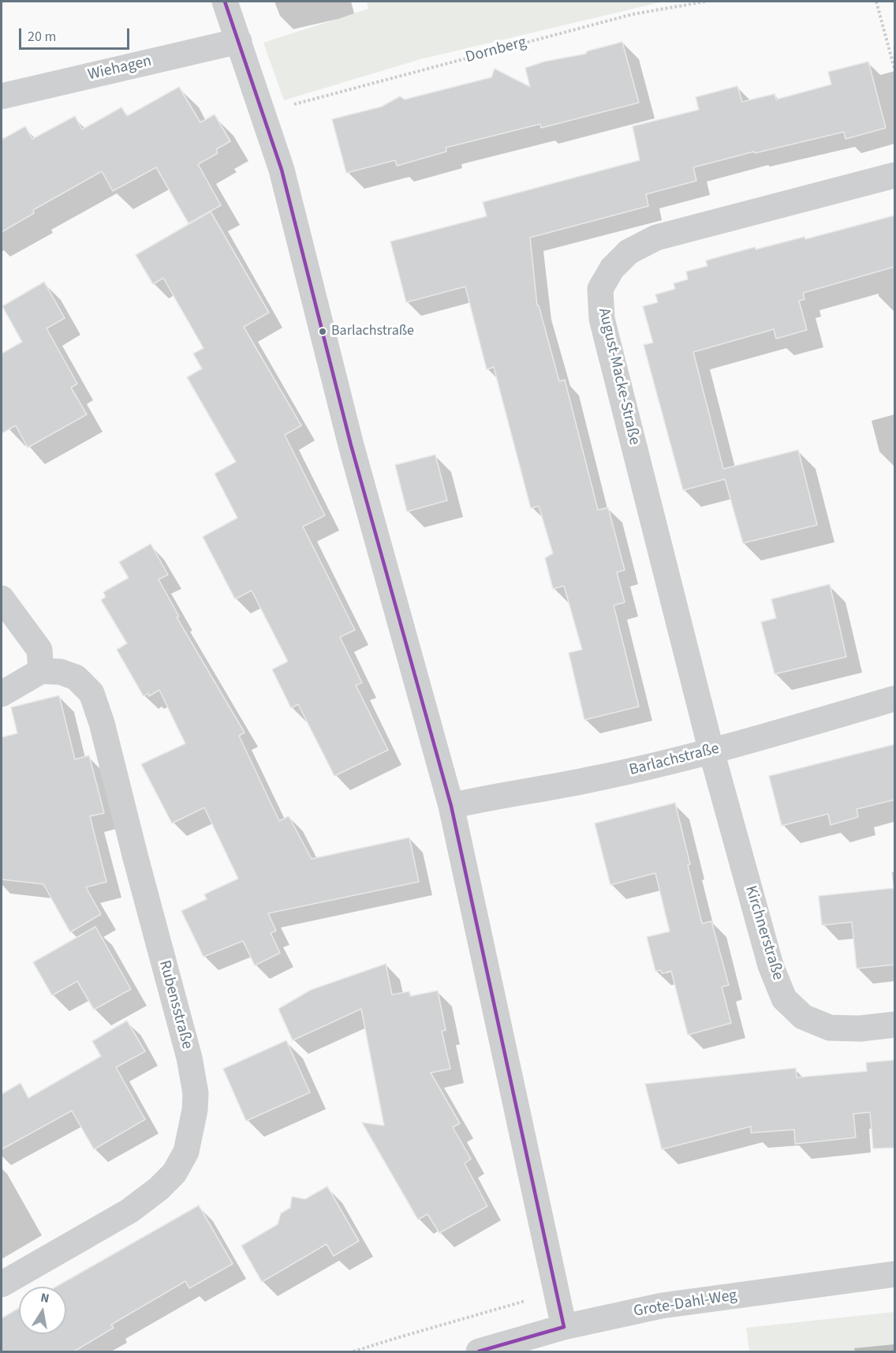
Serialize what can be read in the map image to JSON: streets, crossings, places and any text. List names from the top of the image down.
{
  "streets": {
    "street": [
      "Wiehagen",
      "August-Macke-Straße",
      "Barlachstraße",
      "Kirchnerstraße",
      "Rubensstraße",
      "Grote-Dahl-Weg"
    ],
    "path": ["Dornberg"]
  },
  "crossings": [
    ["August-Macke-Straße", "Barlachstraße"],
    ["August-Macke-Straße", "Kirchnerstraße"],
    ["Barlachstraße", "Kirchnerstraße"]
  ],
  "places": ["Barlachstraße"],
  "scale_bar": "20 m",
  "north": "top"
}
